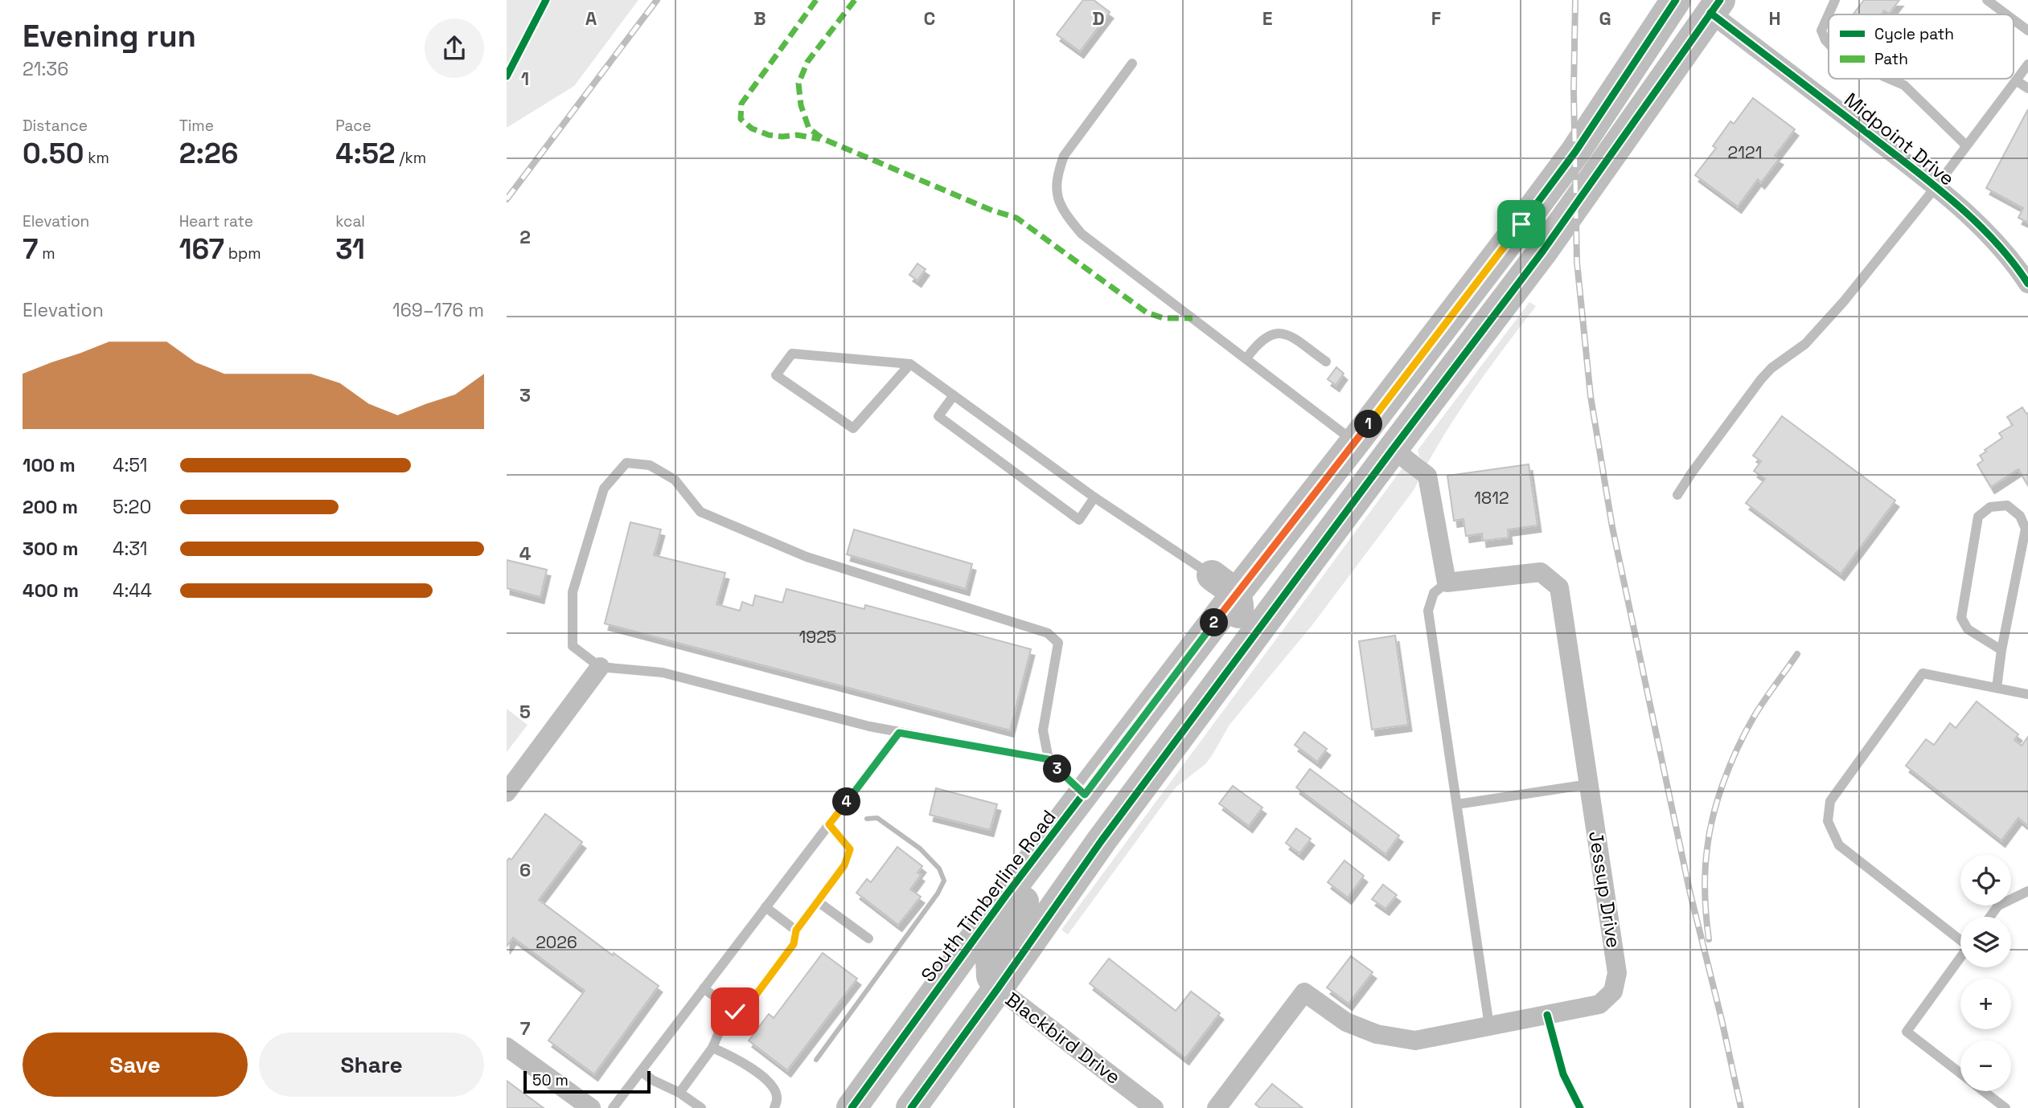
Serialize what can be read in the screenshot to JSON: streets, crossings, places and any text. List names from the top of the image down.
{
  "streets": {
    "main road": ["South Timberline Road"],
    "street": ["Midpoint Drive", "Jessup Drive", "Blackbird Drive"]
  },
  "house_numbers": [
    "2121",
    "1812",
    "1925",
    "2026"
  ],
  "legend": ["Cycle path", "Path"],
  "scale_bar": "50 m",
  "page": {
    "heading": ["Evening run", "21:36"],
    "stats": [
      ["Distance", "0.50 km"],
      ["Time", "2:26"],
      ["Pace", "4:52 /km"],
      ["Elevation", "7 m"],
      ["Heart rate", "167 bpm"],
      ["kcal", "31"]
    ],
    "chart": ["Elevation", "169–176 m"],
    "pins": [
      "1",
      "2",
      "3",
      "4"
    ],
    "list": [
      {
        "name": "100 m",
        "note": "4:51"
      },
      {
        "name": "200 m",
        "note": "5:20"
      },
      {
        "name": "300 m",
        "note": "4:31"
      },
      {
        "name": "400 m",
        "note": "4:44"
      }
    ],
    "map_buttons": ["+", "−"],
    "buttons": ["Save", "Share"],
    "scale": "50 m"
  },
  "grid": {
    "columns": [
      "A",
      "B",
      "C",
      "D",
      "E",
      "F",
      "G",
      "H"
    ],
    "rows": [
      "1",
      "2",
      "3",
      "4",
      "5",
      "6",
      "7"
    ]
  }
}
